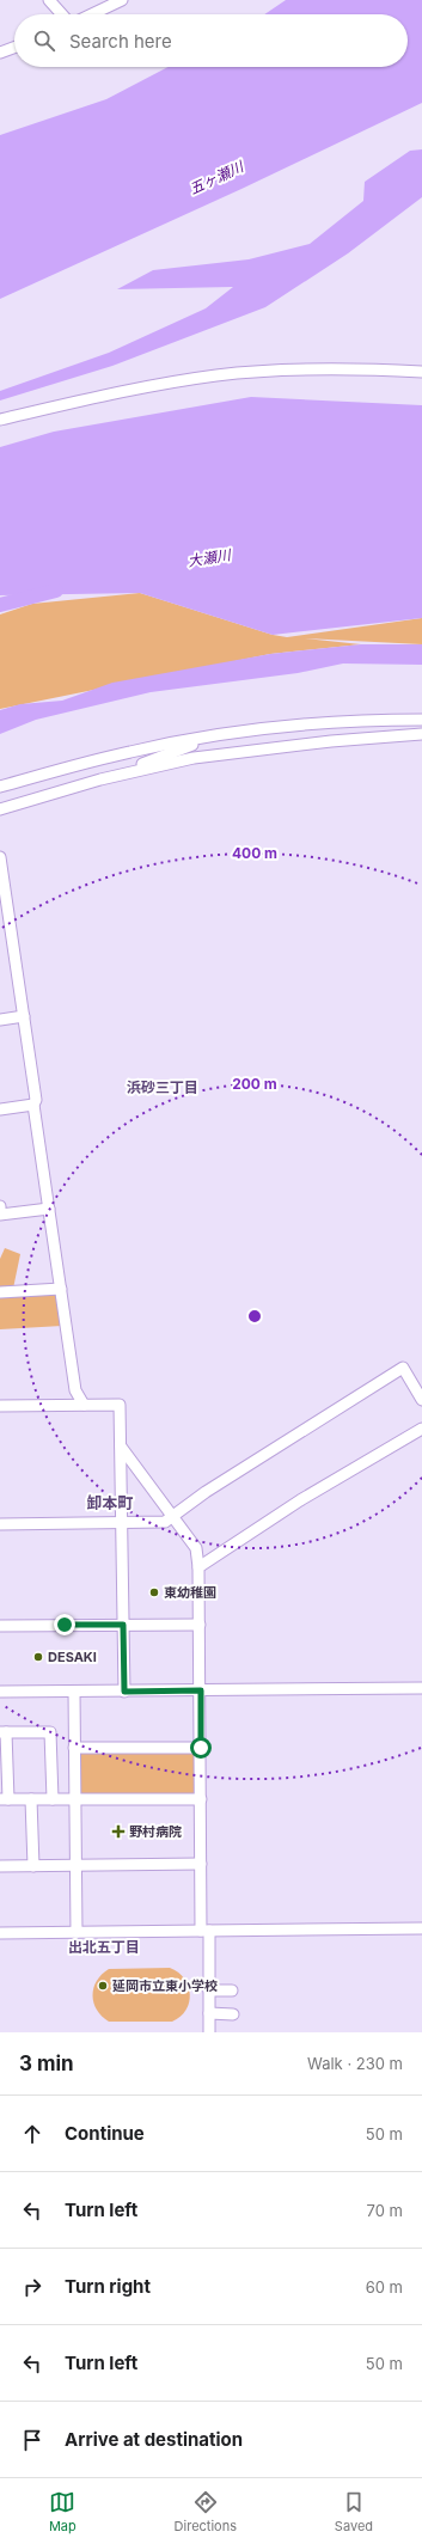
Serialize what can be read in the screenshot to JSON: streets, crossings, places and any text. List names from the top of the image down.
{
  "districts": ["浜砂三丁目", "卸本町", "出北五丁目"],
  "water": ["五ヶ瀬川", "大瀬川"],
  "places": {
    "other": ["東幼稚園", "DESAKI", "延岡市立東小学校"],
    "health": ["野村病院"]
  },
  "page": {
    "search": "Search here",
    "heading": ["3 min", "Walk · 230 m"],
    "list": [
      ["Continue", "50 m"],
      ["Turn left", "70 m"],
      ["Turn right", "60 m"],
      ["Turn left", "50 m"],
      "Arrive at destination"
    ],
    "nav": ["Map", "Directions", "Saved"]
  },
  "rings": ["400 m", "200 m"]
}
